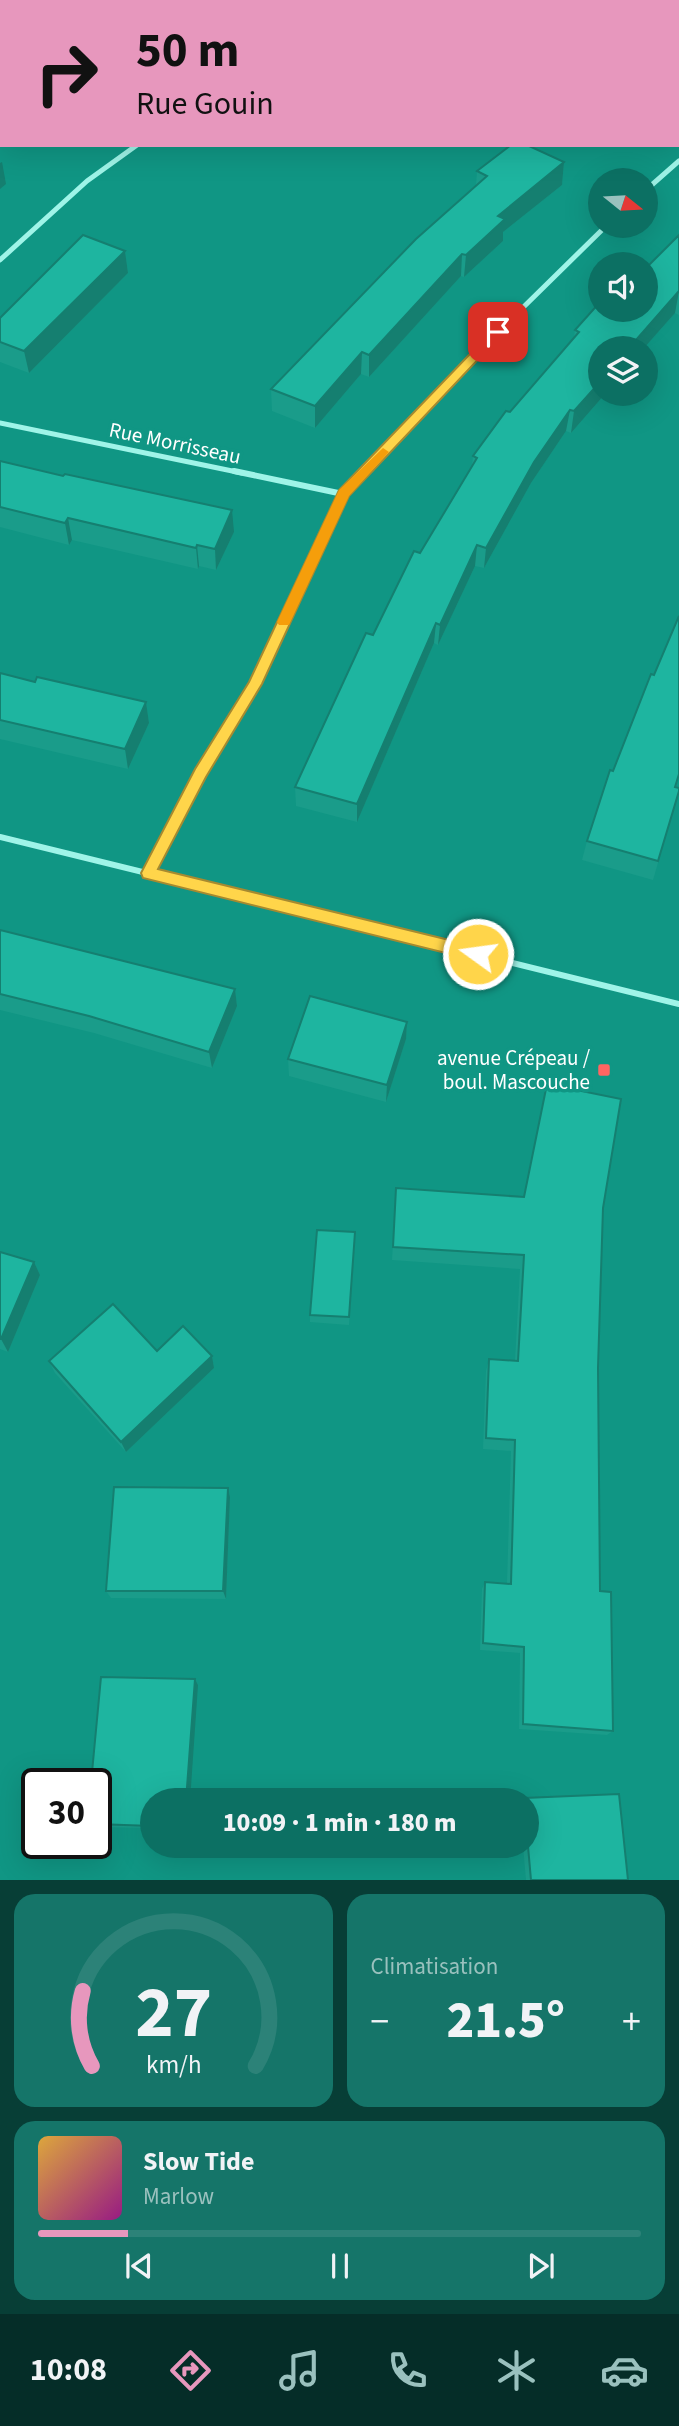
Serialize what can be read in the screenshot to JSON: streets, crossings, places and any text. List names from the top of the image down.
{
  "streets": {
    "street": ["Rue Morrisseau"]
  },
  "places": {
    "transit": ["avenue Crépeau / boul. Mascouche"]
  },
  "north": "right",
  "page": {
    "turn": ["50 m", "Rue Gouin"],
    "limit": "30",
    "trip": "10:09 · 1 min · 180 m",
    "tile": "Climatisation",
    "heat": ["−", "21.5°", "+"],
    "song": ["Slow Tide", "Marlow"],
    "tabs": "10:08",
    "gauge": ["27", "km/h"]
  }
}
